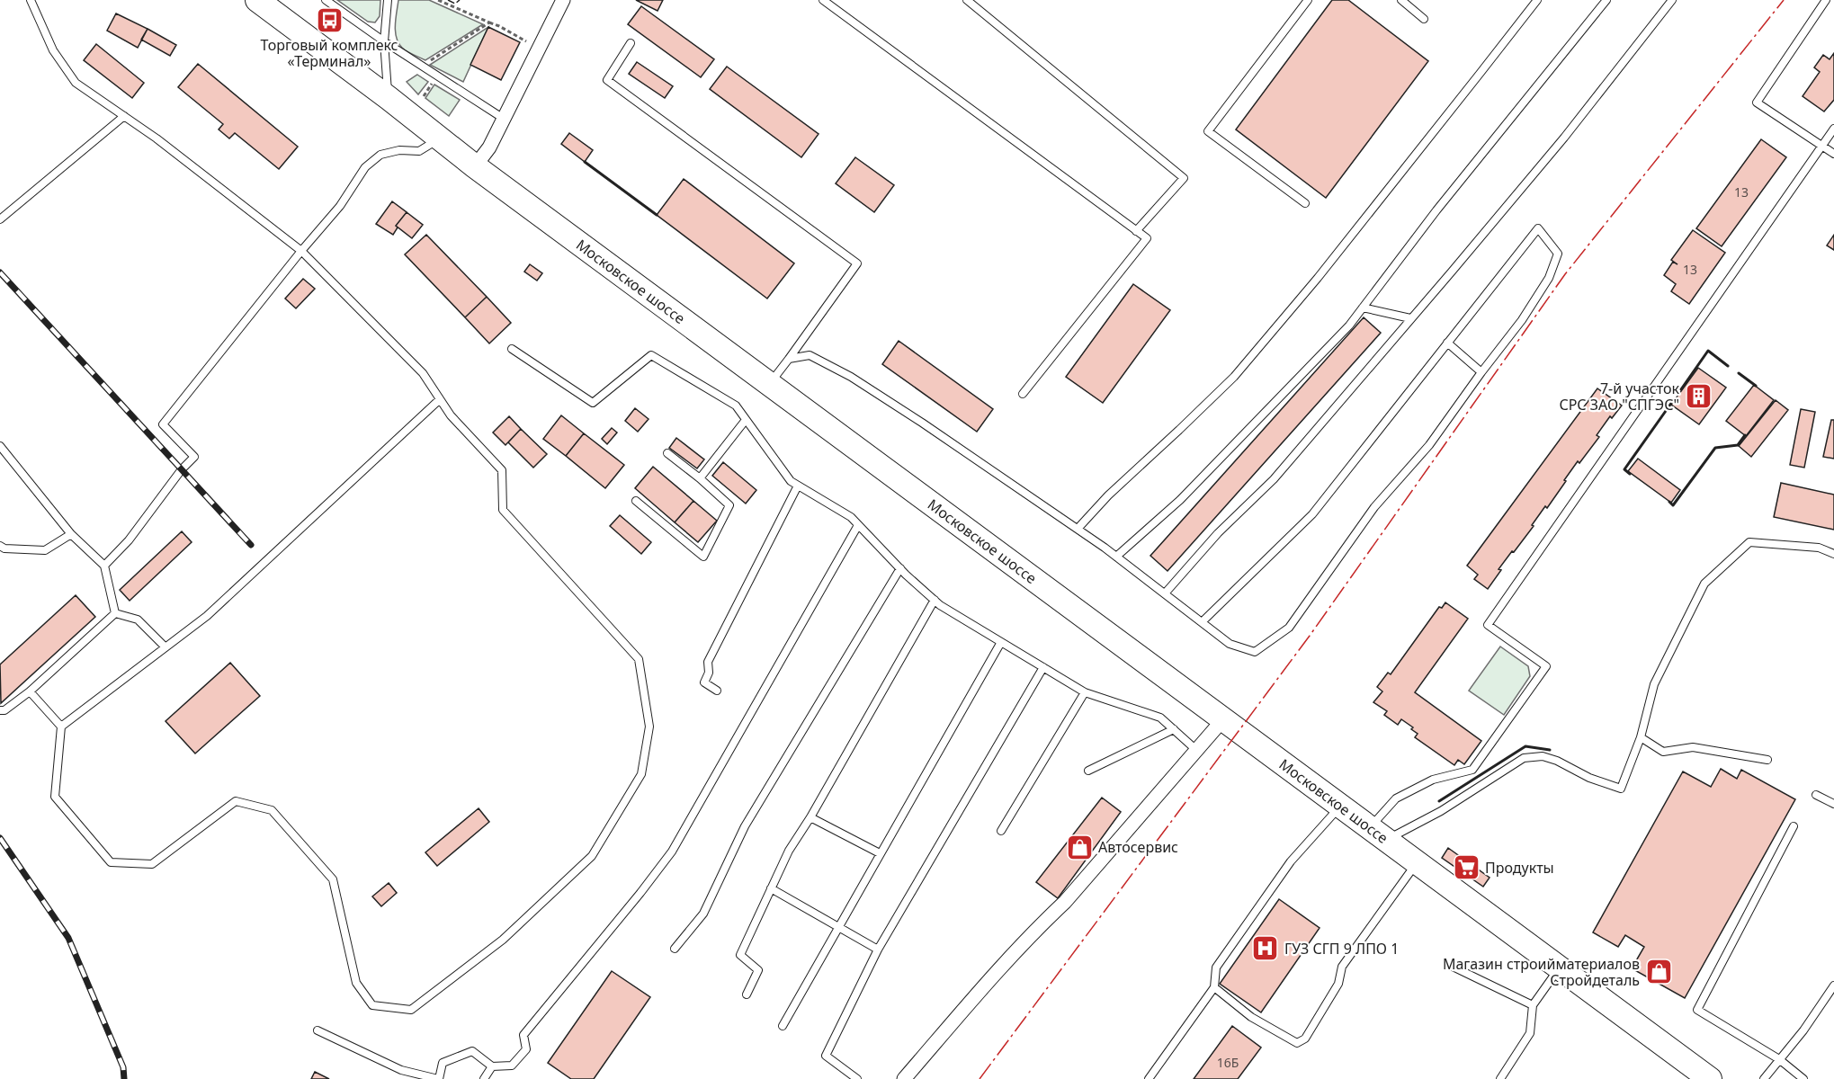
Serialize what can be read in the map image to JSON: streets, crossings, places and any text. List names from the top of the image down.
{
  "streets": {
    "main road": ["Московское шоссе"]
  },
  "places": {
    "bus stop": ["Торговый комплекс «Терминал»"],
    "building": ["7-й участок СРС ЗАО \"СПГЭС\""],
    "shop": ["Автосервис", "Магазин строийматериалов Стройдеталь"],
    "supermarket": ["Продукты"],
    "hospital": ["ГУЗ СГП 9 ЛПО 1"]
  },
  "house_numbers": ["13", "13", "16Б"]
}
